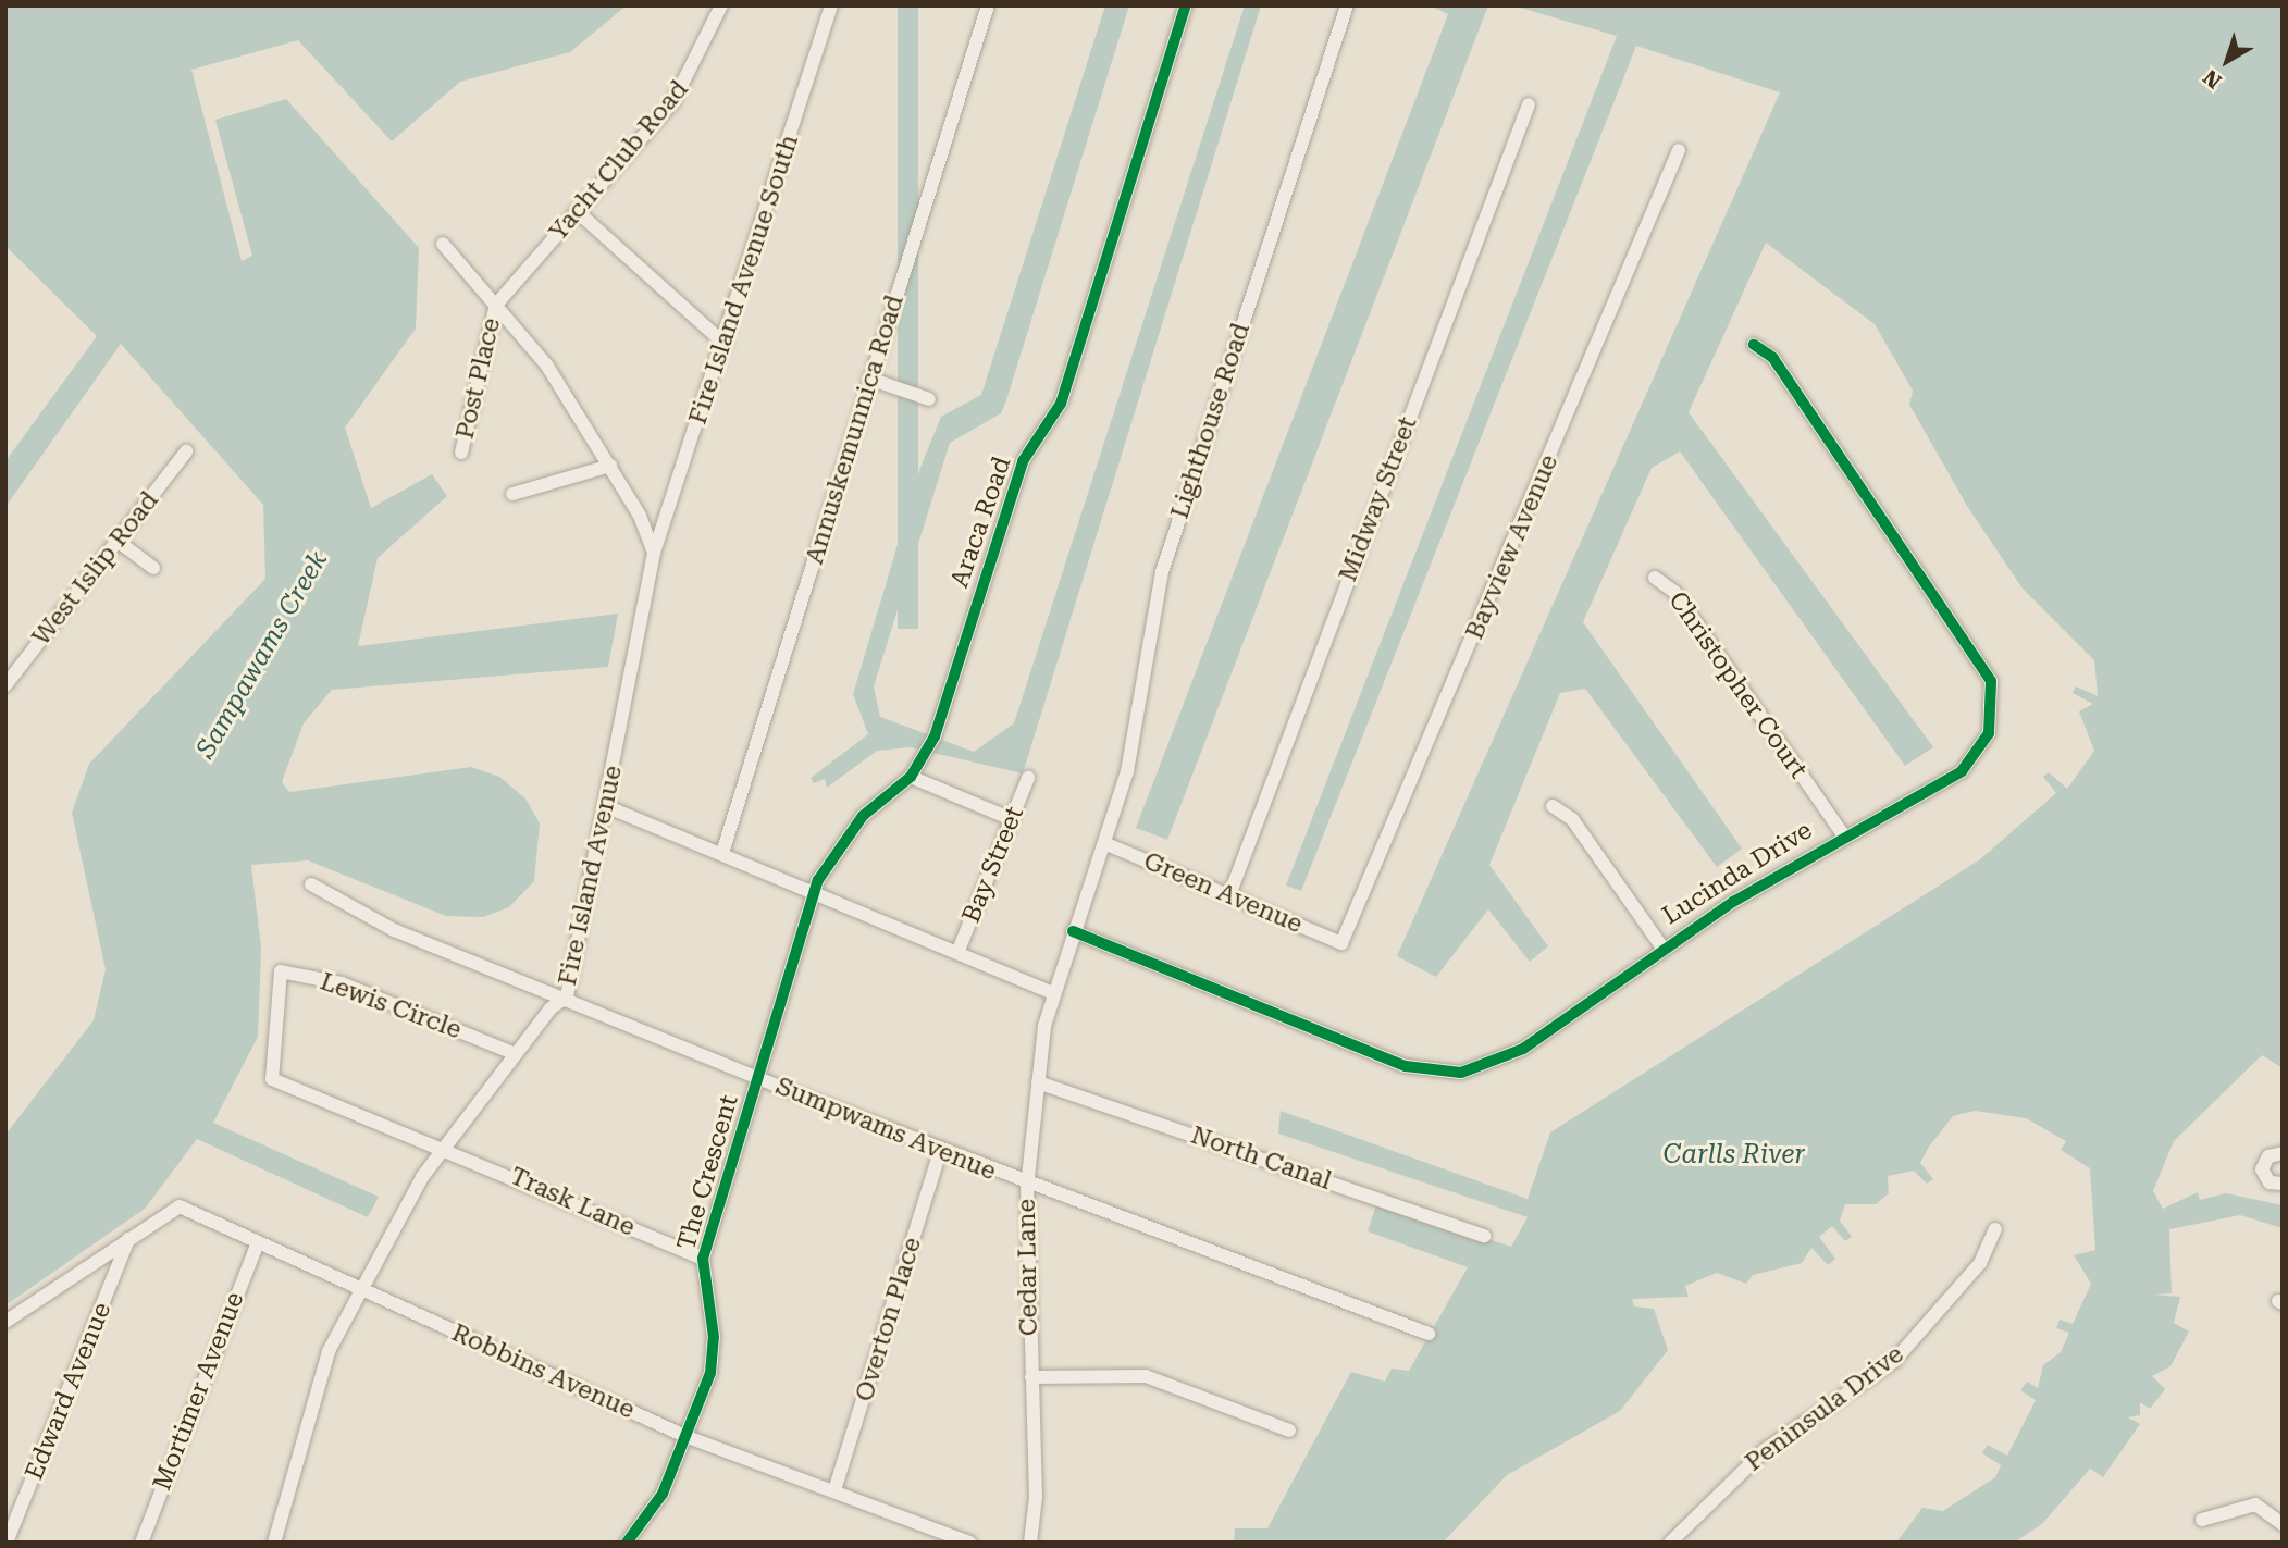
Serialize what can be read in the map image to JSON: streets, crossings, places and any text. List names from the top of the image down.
{
  "streets": {
    "street": [
      "Yacht Club Road",
      "Fire Island Avenue South",
      "Post Place",
      "Lighthouse Road",
      "Annuskemunnica Road",
      "Midway Street",
      "Araca Road",
      "Bayview Avenue",
      "West Islip Road",
      "Christopher Court",
      "Bay Street",
      "Lucinda Drive",
      "Fire Island Avenue",
      "Green Avenue",
      "Lewis Circle",
      "Sumpwams Avenue",
      "North Canal",
      "The Crescent",
      "Trask Lane",
      "Cedar Lane",
      "Overton Place",
      "Robbins Avenue",
      "Edward Avenue",
      "Mortimer Avenue",
      "Peninsula Drive"
    ]
  },
  "crossings": [
    ["Yacht Club Road", "Post Place"],
    ["Fire Island Avenue South", "Fire Island Avenue"],
    ["Lighthouse Road", "Green Avenue"],
    ["Lighthouse Road", "Cedar Lane"],
    ["Midway Street", "Green Avenue"],
    ["Araca Road", "The Crescent"],
    ["Bayview Avenue", "Green Avenue"],
    ["Christopher Court", "Lucinda Drive"],
    ["Lucinda Drive", "Cedar Lane"],
    ["Fire Island Avenue", "Lewis Circle"],
    ["Fire Island Avenue", "Sumpwams Avenue"],
    ["Fire Island Avenue", "Trask Lane"],
    ["Fire Island Avenue", "Robbins Avenue"],
    ["Green Avenue", "Cedar Lane"],
    ["Lewis Circle", "Trask Lane"],
    ["Sumpwams Avenue", "The Crescent"],
    ["Sumpwams Avenue", "Cedar Lane"],
    ["Sumpwams Avenue", "Overton Place"],
    ["North Canal", "Cedar Lane"],
    ["The Crescent", "Trask Lane"],
    ["The Crescent", "Robbins Avenue"],
    ["Overton Place", "Robbins Avenue"],
    ["Robbins Avenue", "Edward Avenue"],
    ["Robbins Avenue", "Mortimer Avenue"]
  ],
  "water": ["Sampawams Creek", "Carlls River"],
  "north": "bottom left"
}
